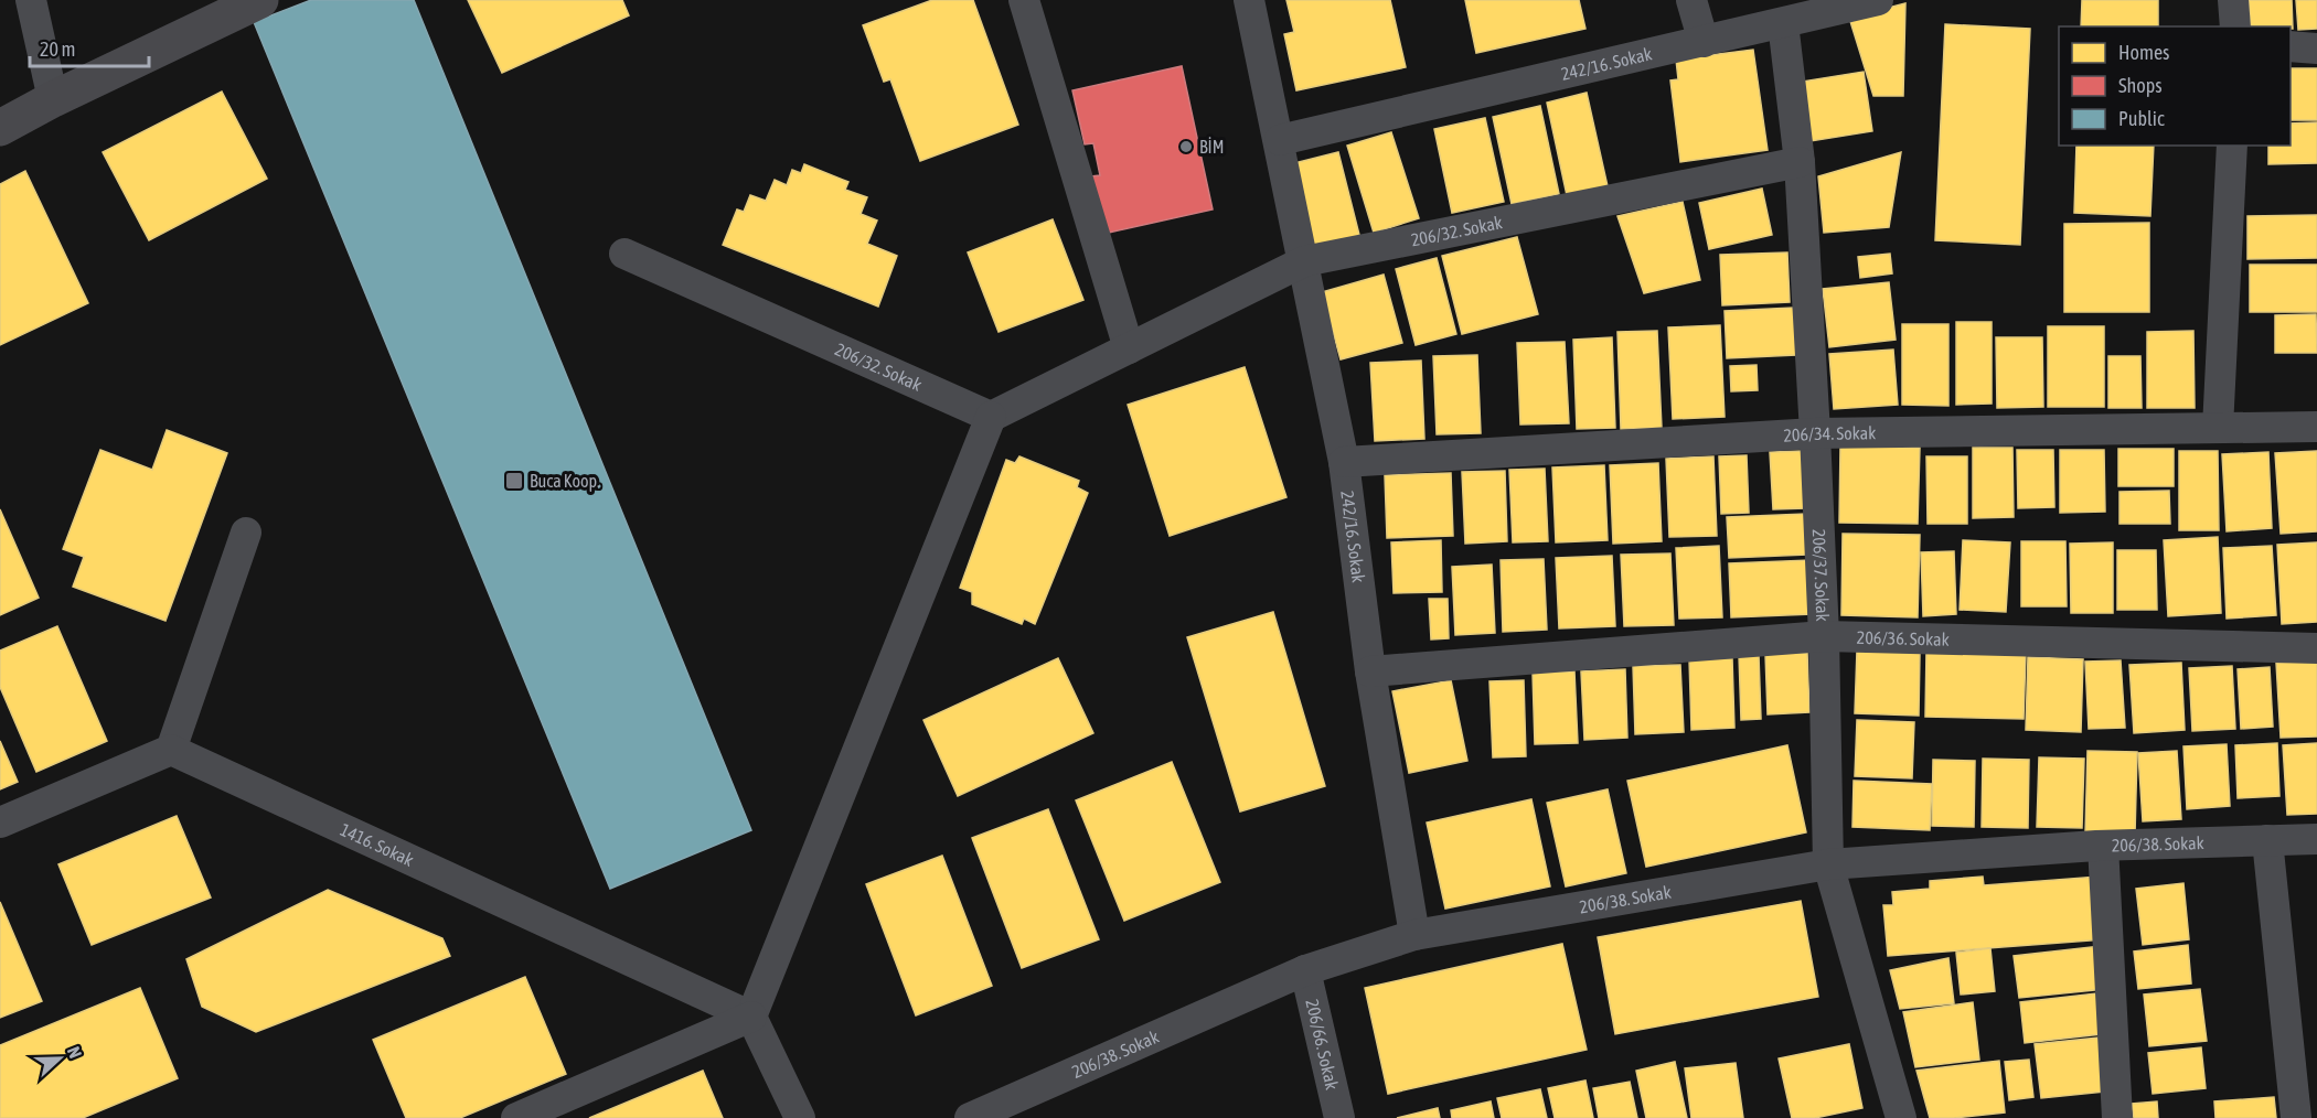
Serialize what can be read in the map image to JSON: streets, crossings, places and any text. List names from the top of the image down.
{
  "streets": {
    "street": [
      "242/16. Sokak",
      "206/32. Sokak",
      "206/34. Sokak",
      "206/37. Sokak",
      "206/36. Sokak",
      "206/38. Sokak",
      "1416. Sokak",
      "206/66. Sokak"
    ]
  },
  "crossings": [
    ["242/16. Sokak", "206/32. Sokak"],
    ["242/16. Sokak", "206/34. Sokak"],
    ["242/16. Sokak", "206/36. Sokak"],
    ["242/16. Sokak", "206/38. Sokak"],
    ["206/32. Sokak", "206/37. Sokak"],
    ["206/34. Sokak", "206/37. Sokak"],
    ["206/37. Sokak", "206/36. Sokak"],
    ["206/37. Sokak", "206/38. Sokak"],
    ["206/38. Sokak", "206/66. Sokak"]
  ],
  "places": {
    "other": ["BİM"],
    "transit": ["Buca Koop."]
  },
  "legend": ["Homes", "Shops", "Public"],
  "scale_bar": "20 m",
  "north": "right"
}
